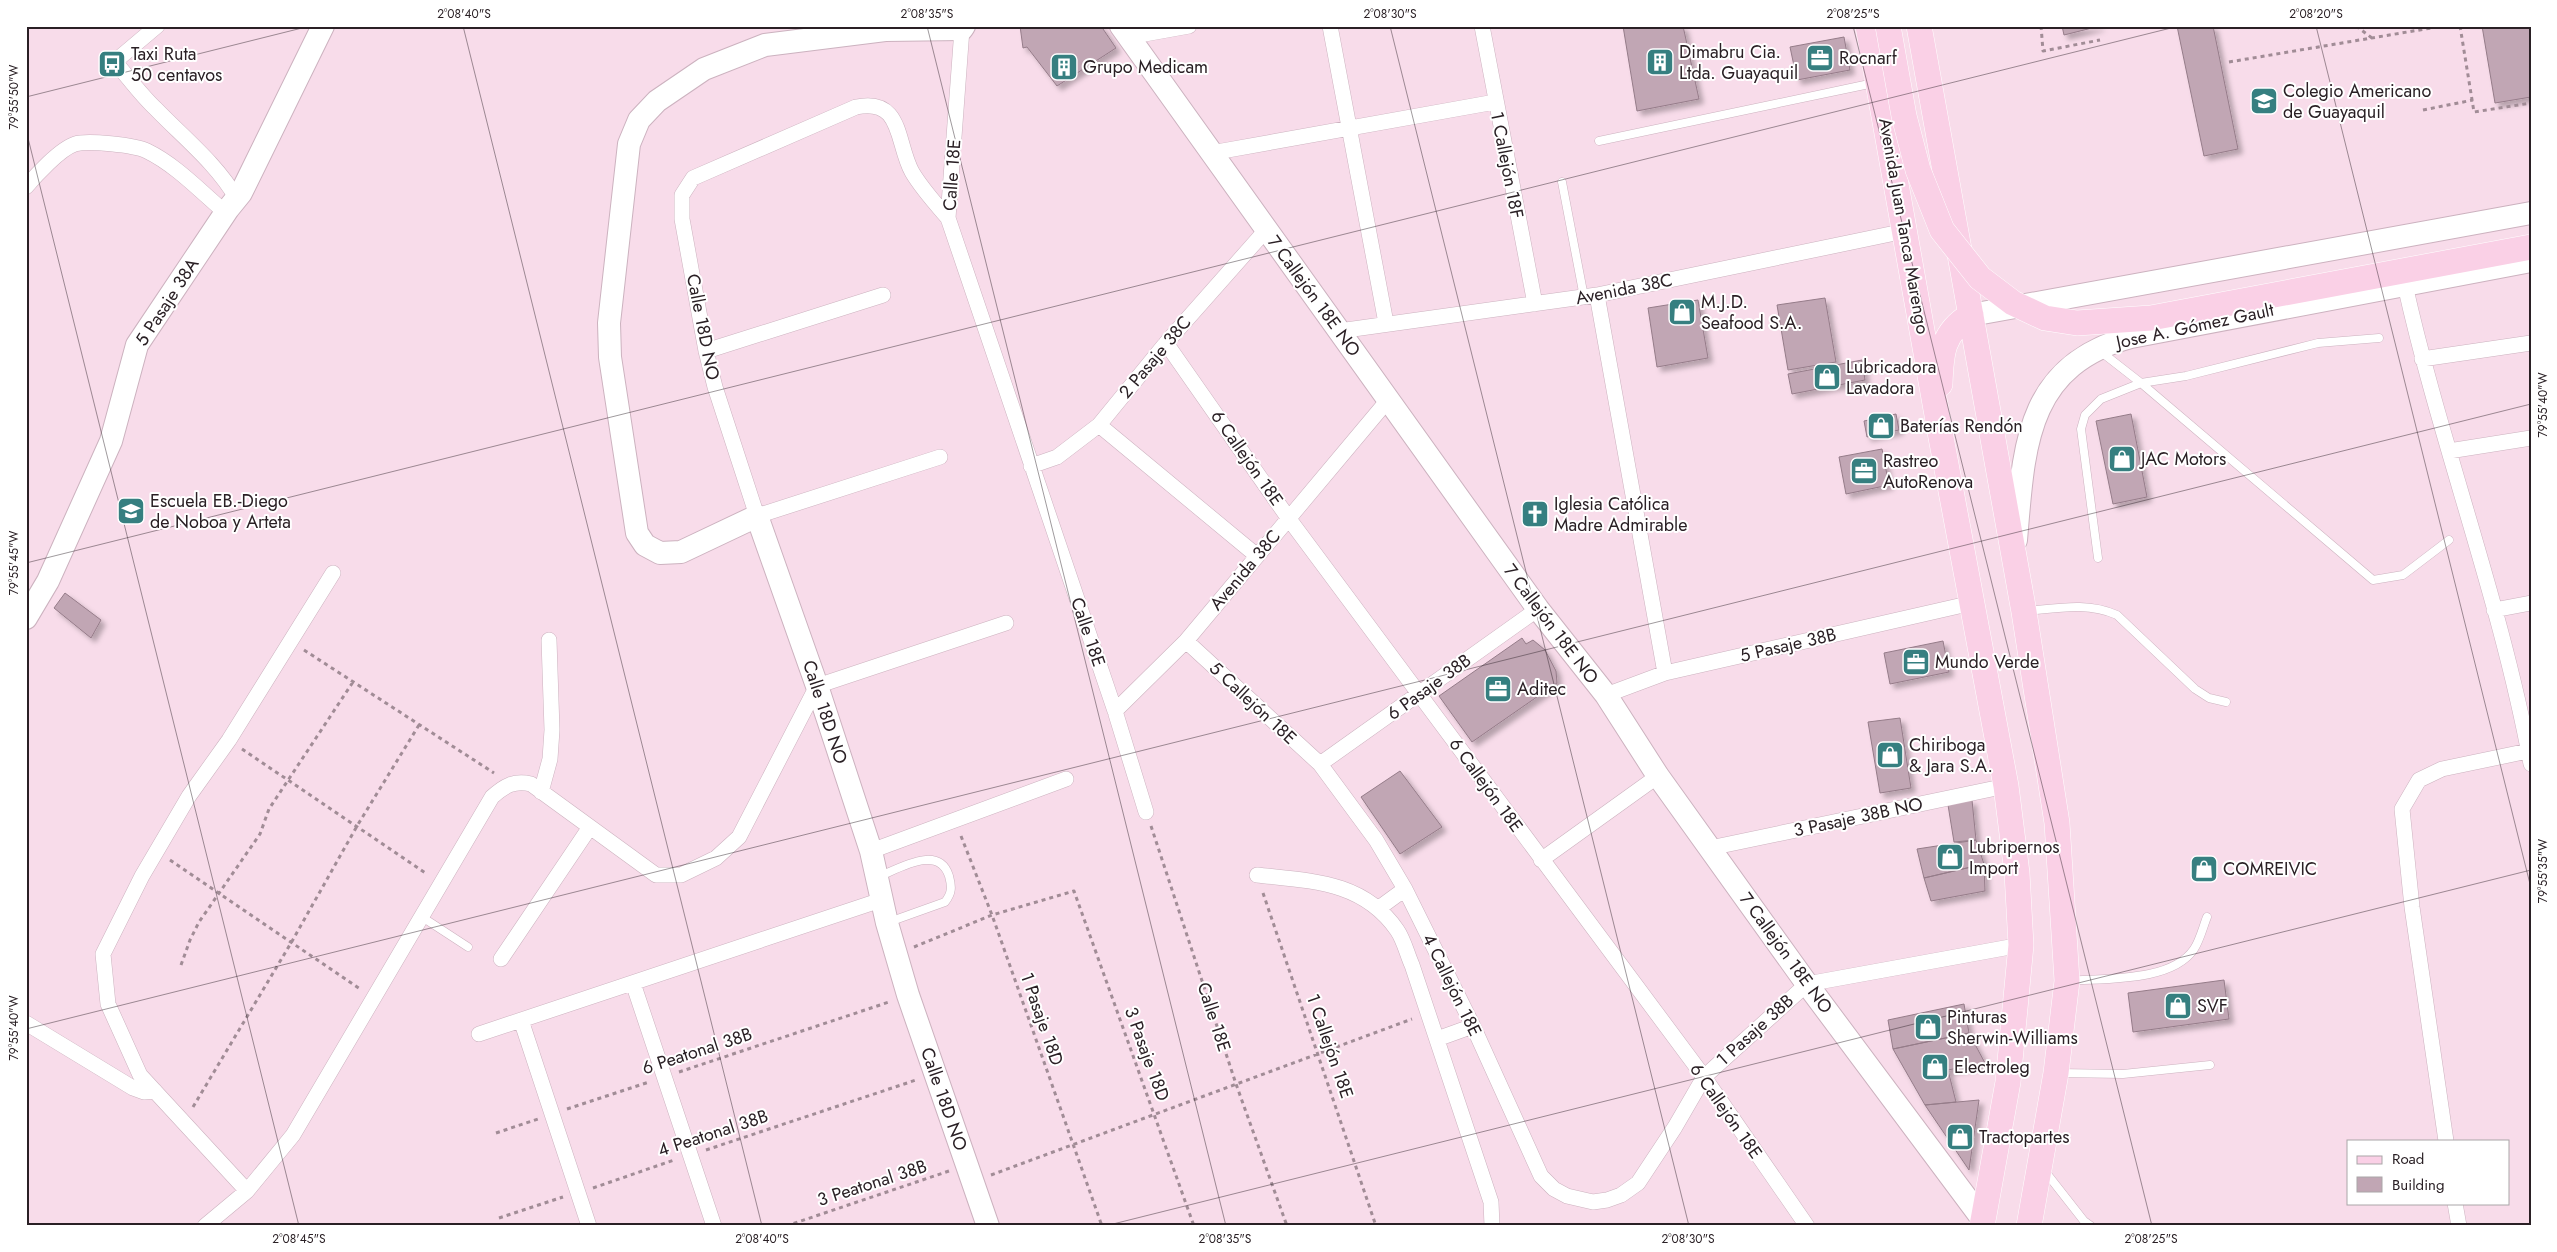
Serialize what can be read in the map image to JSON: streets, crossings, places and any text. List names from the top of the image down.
{
  "streets": {
    "main road": ["Avenida Juan Tanca Marengo"],
    "street": [
      "1 Callejón 18F",
      "Calle 18E",
      "Avenida 38C",
      "7 Callejón 18E NO",
      "5 Pasaje 38A",
      "Jose A. Gómez Gault",
      "Calle 18D NO",
      "2 Pasaje 38C",
      "6 Callejón 18E",
      "5 Pasaje 38B",
      "6 Pasaje 38B",
      "5 Callejón 18E",
      "3 Pasaje 38B NO",
      "4 Callejón 18E",
      "1 Pasaje 38B"
    ],
    "path": [
      "1 Pasaje 18D",
      "1 Callejón 18E",
      "6 Peatonal 38B",
      "3 Pasaje 18D",
      "4 Peatonal 38B",
      "3 Peatonal 38B"
    ]
  },
  "crossings": [
    ["1 Callejón 18F", "Avenida 38C"],
    ["Calle 18E", "Avenida 38C"],
    ["Calle 18E", "Calle 18D NO"],
    ["Calle 18E", "2 Pasaje 38C"],
    ["Calle 18E", "3 Peatonal 38B"],
    ["Avenida Juan Tanca Marengo", "Avenida 38C"],
    ["Avenida Juan Tanca Marengo", "7 Callejón 18E NO"],
    ["Avenida Juan Tanca Marengo", "5 Pasaje 38B"],
    ["Avenida Juan Tanca Marengo", "3 Pasaje 38B NO"],
    ["Avenida Juan Tanca Marengo", "1 Pasaje 38B"],
    ["Avenida 38C", "7 Callejón 18E NO"],
    ["Avenida 38C", "6 Callejón 18E"],
    ["Avenida 38C", "5 Callejón 18E"],
    ["7 Callejón 18E NO", "2 Pasaje 38C"],
    ["7 Callejón 18E NO", "5 Pasaje 38B"],
    ["7 Callejón 18E NO", "6 Pasaje 38B"],
    ["7 Callejón 18E NO", "3 Pasaje 38B NO"],
    ["7 Callejón 18E NO", "1 Pasaje 38B"],
    ["Calle 18D NO", "6 Peatonal 38B"],
    ["Calle 18D NO", "4 Peatonal 38B"],
    ["Calle 18D NO", "3 Peatonal 38B"],
    ["2 Pasaje 38C", "6 Callejón 18E"],
    ["6 Callejón 18E", "6 Pasaje 38B"],
    ["6 Callejón 18E", "1 Pasaje 38B"],
    ["6 Pasaje 38B", "5 Callejón 18E"],
    ["6 Pasaje 38B", "4 Callejón 18E"],
    ["5 Callejón 18E", "4 Callejón 18E"],
    ["4 Callejón 18E", "1 Pasaje 38B"],
    ["1 Pasaje 18D", "3 Pasaje 18D"],
    ["1 Pasaje 18D", "3 Peatonal 38B"],
    ["1 Callejón 18E", "3 Peatonal 38B"],
    ["3 Pasaje 18D", "3 Peatonal 38B"]
  ],
  "places": {
    "office": [
      "Rocnarf",
      "Rastreo AutoRenova",
      "Mundo Verde",
      "Aditec"
    ],
    "building": ["Dimabru Cia. Ltda. Guayaquil", "Grupo Medicam"],
    "bus stop": ["Taxi Ruta 50 centavos"],
    "school or university": ["Colegio Americano de Guayaquil", "Escuela EB.-Diego de Noboa y Arteta"],
    "shop": [
      "M.J.D. Seafood S.A.",
      "Lubricadora Lavadora",
      "Baterías Rendón",
      "JAC Motors",
      "Chiriboga & Jara S.A.",
      "Lubripernos Import",
      "COMREIVIC",
      "SVF",
      "Pinturas Sherwin-Williams",
      "Electroleg",
      "Tractopartes"
    ],
    "church": ["Iglesia Católica Madre Admirable"]
  },
  "legend": ["Road", "Building"],
  "coordinates": [
    "2°08'40\"S",
    "2°08'35\"S",
    "2°08'30\"S",
    "2°08'25\"S",
    "2°08'20\"S",
    "79°55'50\"W",
    "79°55'40\"W",
    "79°55'45\"W",
    "79°55'35\"W",
    "2°08'45\"S"
  ]
}
